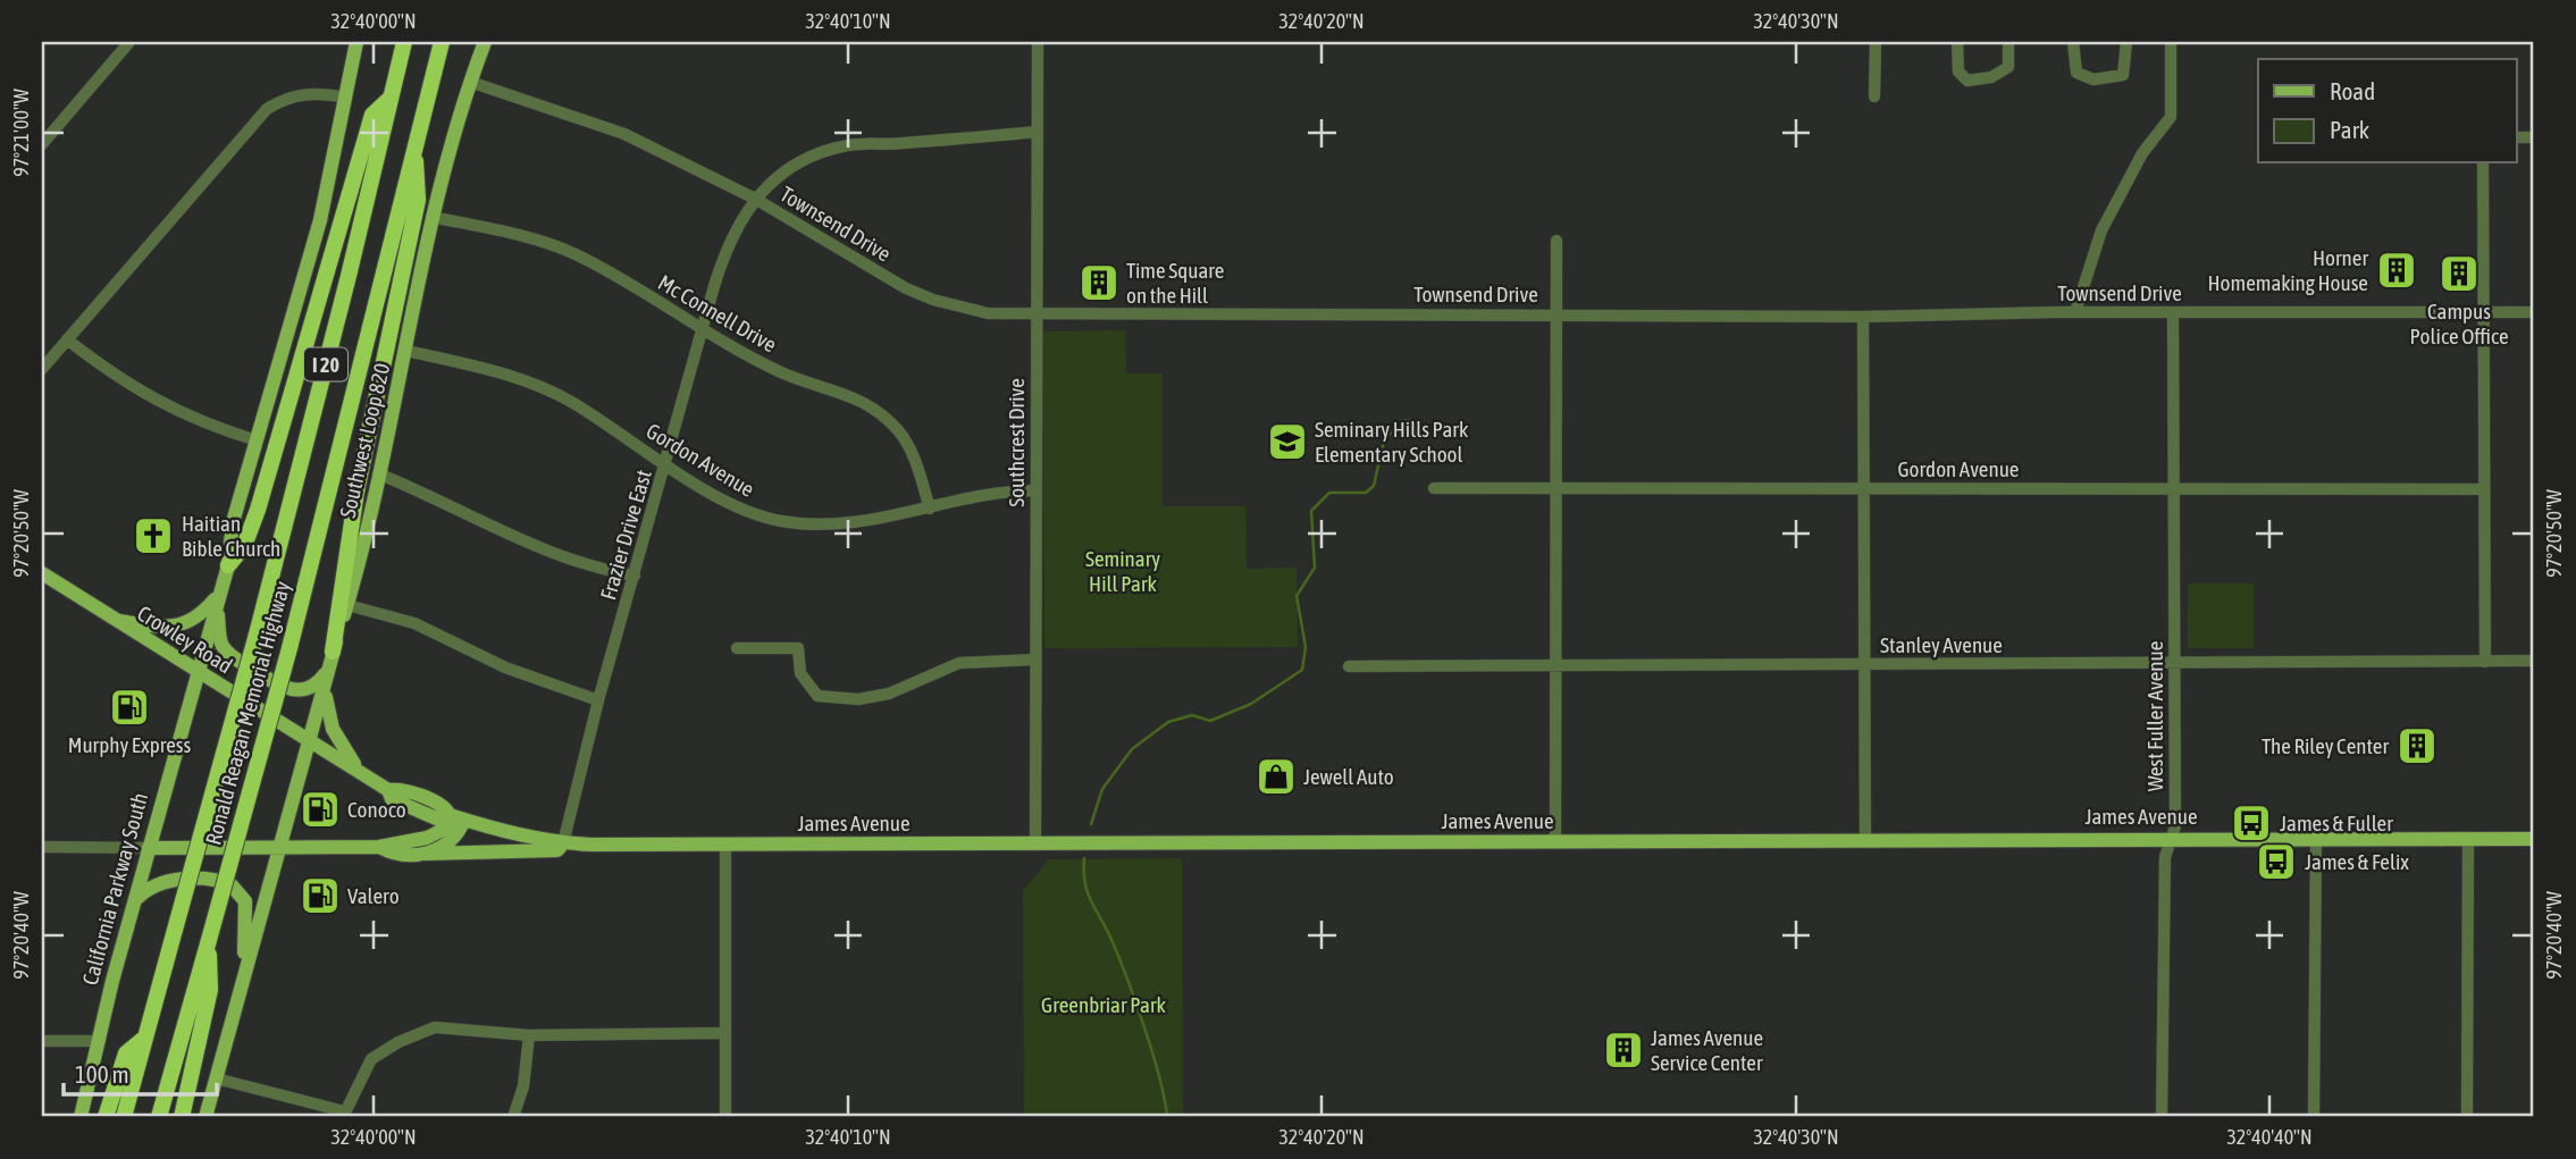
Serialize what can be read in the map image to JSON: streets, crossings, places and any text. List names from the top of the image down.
{
  "streets": {
    "highway": ["I 20", "Ronald Reagan Memorial Highway"],
    "main road": [
      "Southwest Loop 820",
      "Crowley Road",
      "James Avenue",
      "California Parkway South"
    ],
    "street": [
      "Townsend Drive",
      "Mc Connell Drive",
      "Southcrest Drive",
      "Gordon Avenue",
      "Frazier Drive East",
      "Stanley Avenue",
      "West Fuller Avenue"
    ]
  },
  "crossings": [
    ["Townsend Drive", "Southwest Loop 820"],
    ["Townsend Drive", "Southcrest Drive"],
    ["Townsend Drive", "Frazier Drive East"],
    ["Townsend Drive", "West Fuller Avenue"],
    ["Mc Connell Drive", "Southwest Loop 820"],
    ["Mc Connell Drive", "Gordon Avenue"],
    ["Mc Connell Drive", "Frazier Drive East"],
    ["Southwest Loop 820", "Gordon Avenue"],
    ["Southwest Loop 820", "Crowley Road"],
    ["Southcrest Drive", "Gordon Avenue"],
    ["Southcrest Drive", "Frazier Drive East"],
    ["Southcrest Drive", "James Avenue"],
    ["Gordon Avenue", "Frazier Drive East"],
    ["Gordon Avenue", "West Fuller Avenue"],
    ["Frazier Drive East", "James Avenue"],
    ["Crowley Road", "James Avenue"],
    ["Crowley Road", "California Parkway South"],
    ["Stanley Avenue", "West Fuller Avenue"],
    ["West Fuller Avenue", "James Avenue"]
  ],
  "parks": ["Seminary Hill Park", "Greenbriar Park"],
  "places": {
    "building": [
      "Horner Homemaking House",
      "Campus Police Office",
      "Time Square on the Hill",
      "The Riley Center",
      "James Avenue Service Center"
    ],
    "school or university": ["Seminary Hills Park Elementary School"],
    "church": ["Haitian Bible Church"],
    "fuel station": ["Murphy Express", "Conoco", "Valero"],
    "shop": ["Jewell Auto"],
    "bus stop": ["James & Fuller", "James & Felix"]
  },
  "legend": ["Road", "Park"],
  "scale_bar": "100 m",
  "coordinates": [
    "32°40'00\"N",
    "32°40'10\"N",
    "32°40'20\"N",
    "32°40'30\"N",
    "97°21'00\"W",
    "97°20'50\"W",
    "97°20'40\"W",
    "32°40'40\"N"
  ]
}
